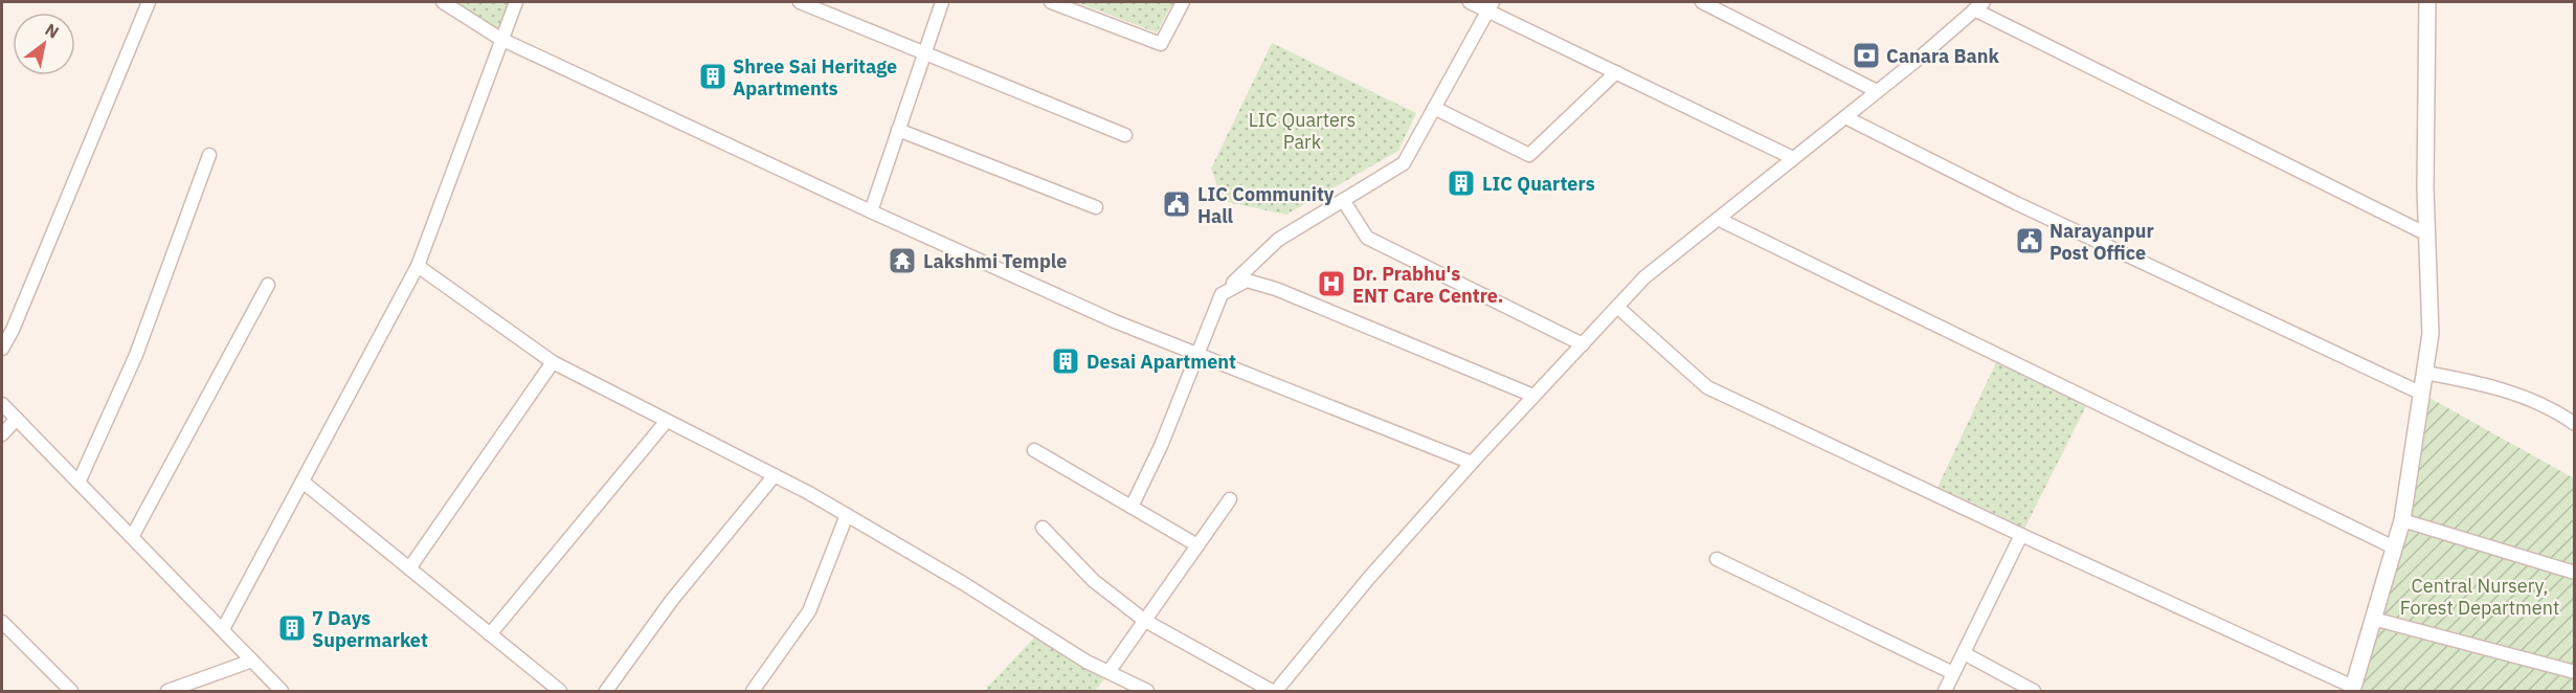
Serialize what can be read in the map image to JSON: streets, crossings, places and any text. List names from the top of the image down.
{
  "parks": ["LIC Quarters Park", "Central Nursery, Forest Department"],
  "places": {
    "bank": ["Canara Bank"],
    "building": [
      "Shree Sai Heritage Apartments",
      "LIC Quarters",
      "Desai Apartment",
      "7 Days Supermarket"
    ],
    "public building": ["LIC Community Hall", "Narayanpur Post Office"],
    "temple": ["Lakshmi Temple"],
    "hospital": ["Dr. Prabhu's ENT Care Centre."]
  },
  "north": "top right"
}
